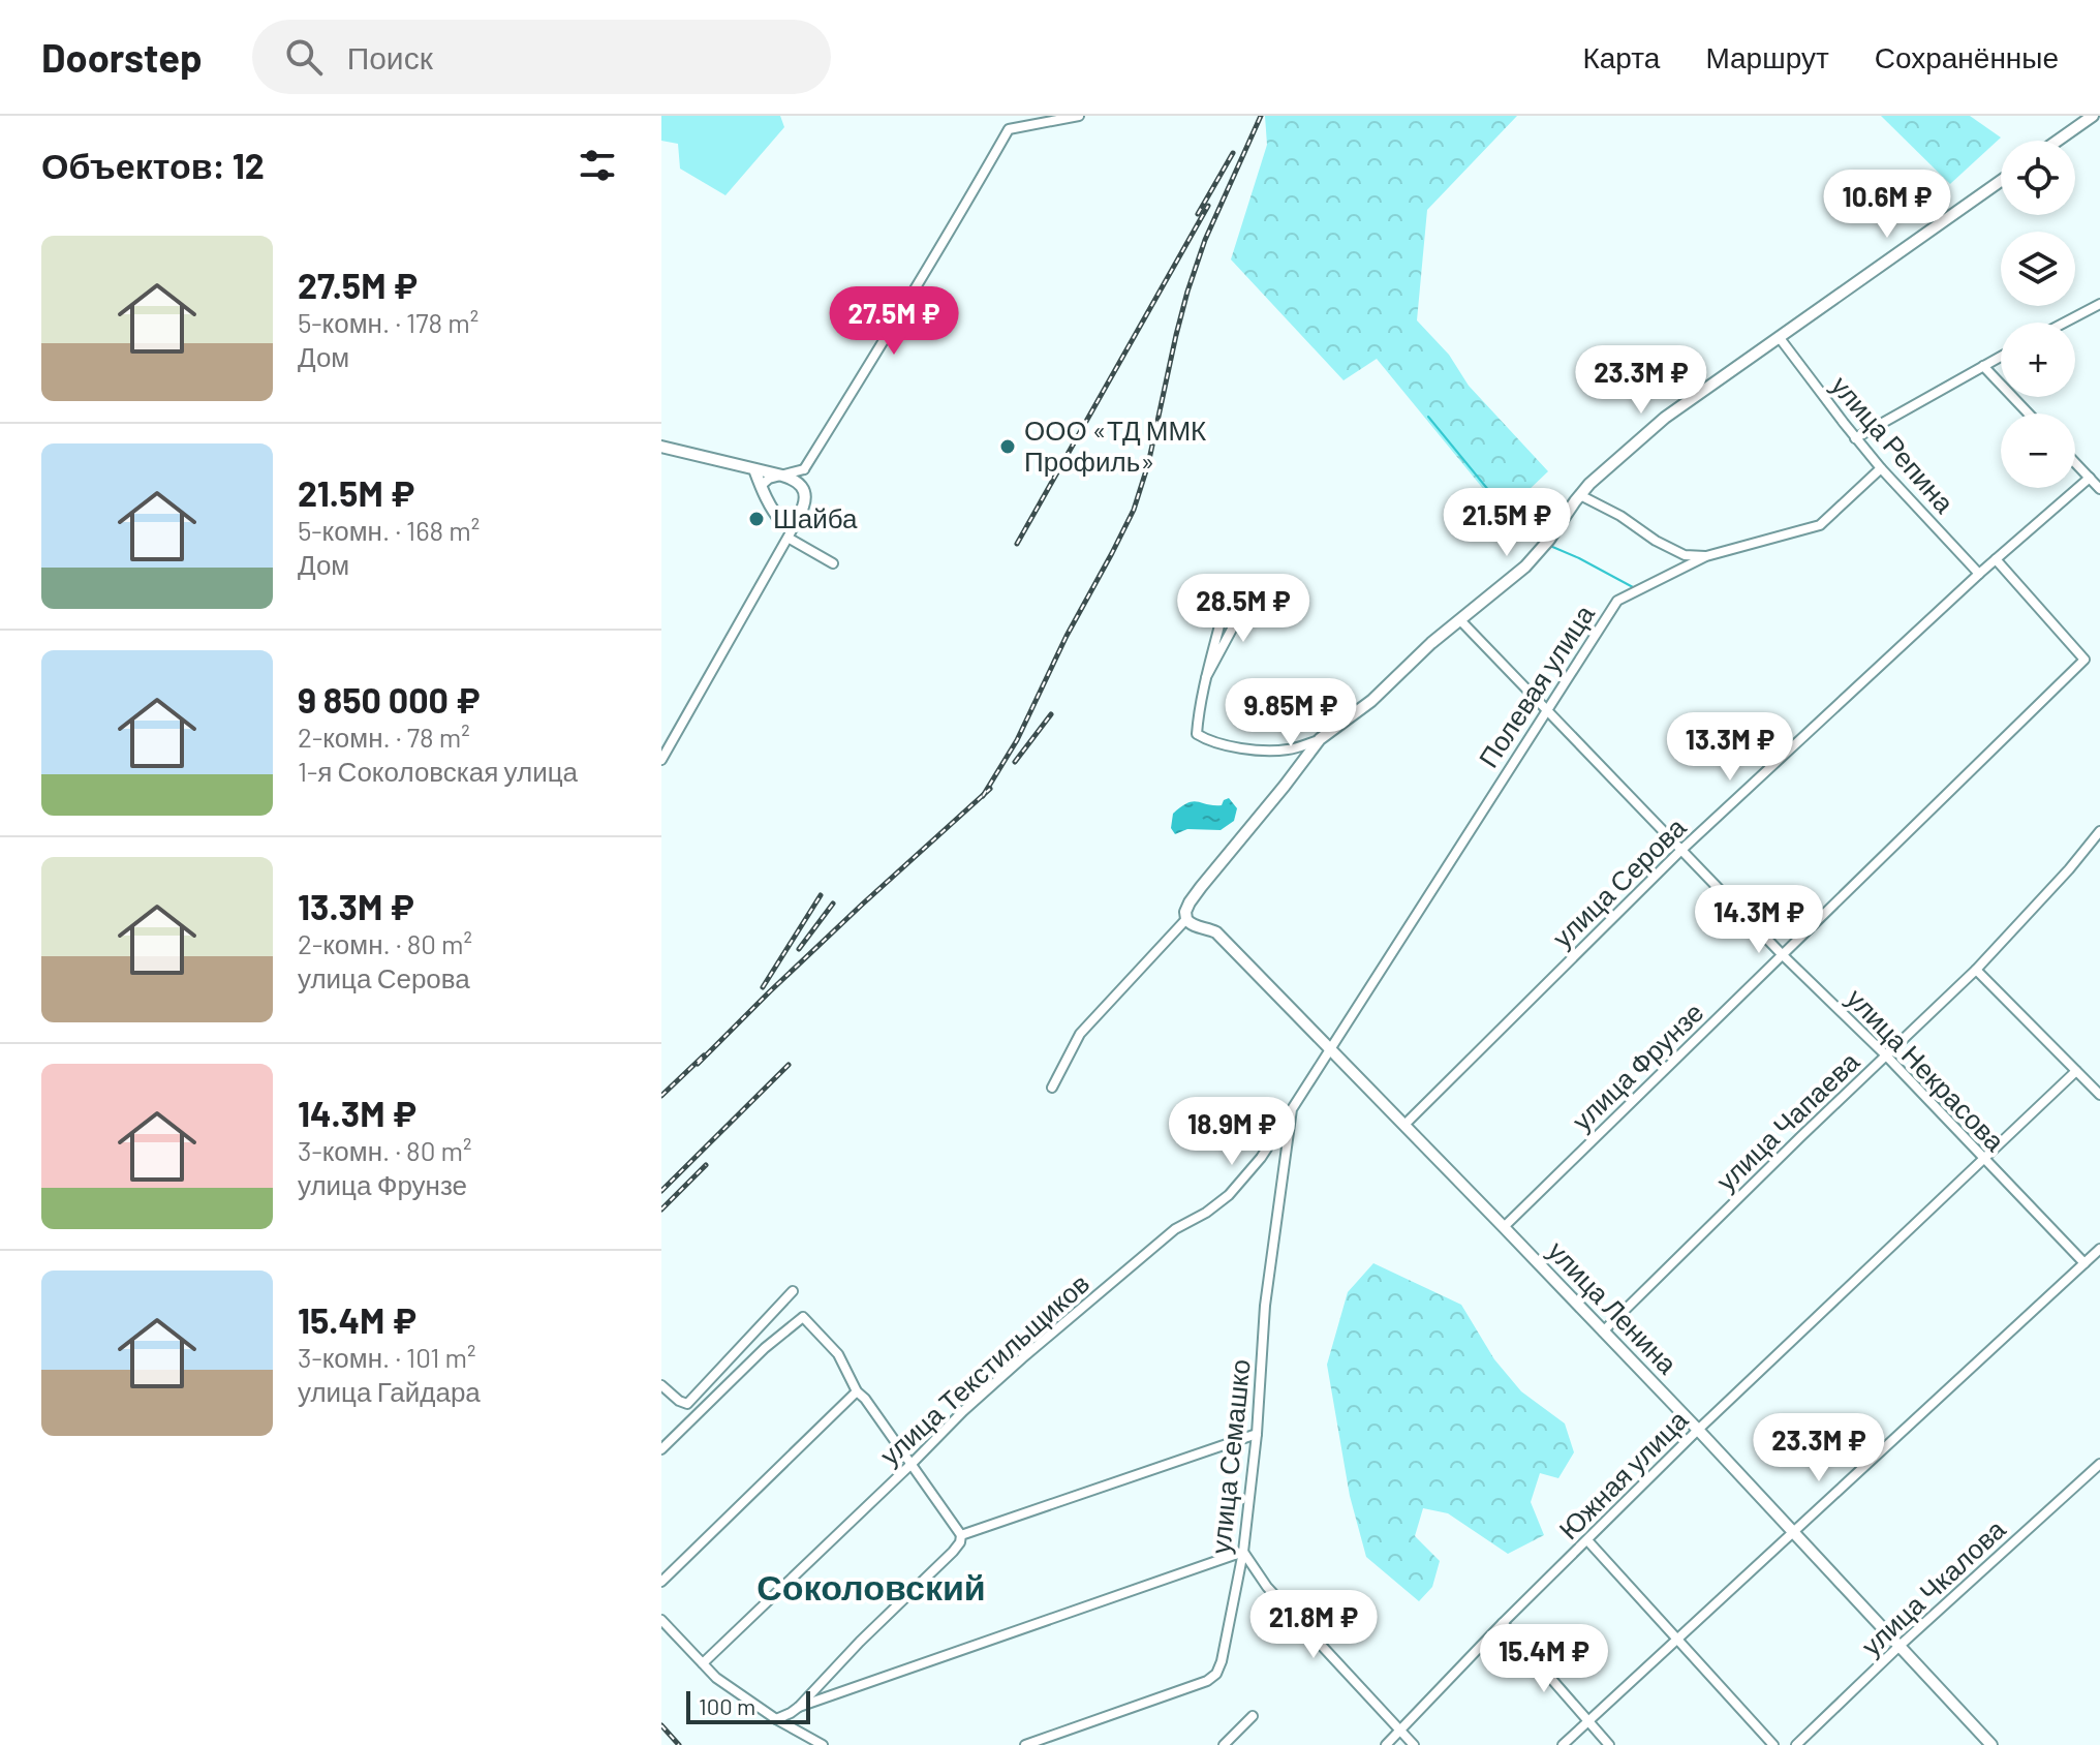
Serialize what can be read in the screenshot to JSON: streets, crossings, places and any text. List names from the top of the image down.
{
  "streets": {
    "street": [
      "улица Репина",
      "Полевая улица",
      "улица Серова",
      "улица Фрунзе",
      "улица Некрасова",
      "улица Чапаева",
      "улица Ленина",
      "улица Текстильщиков",
      "улица Семашко",
      "Южная улица",
      "улица Чкалова"
    ]
  },
  "crossings": [
    ["улица Репина", "Полевая улица"],
    ["улица Репина", "улица Серова"],
    ["Полевая улица", "улица Некрасова"],
    ["Полевая улица", "улица Ленина"],
    ["Полевая улица", "улица Семашко"],
    ["улица Серова", "улица Фрунзе"],
    ["улица Серова", "улица Некрасова"],
    ["улица Серова", "улица Ленина"],
    ["улица Фрунзе", "улица Некрасова"],
    ["улица Фрунзе", "улица Ленина"],
    ["улица Некрасова", "улица Чапаева"],
    ["улица Некрасова", "Южная улица"],
    ["улица Чапаева", "улица Ленина"],
    ["улица Ленина", "улица Семашко"],
    ["улица Ленина", "Южная улица"],
    ["улица Ленина", "улица Чкалова"],
    ["улица Текстильщиков", "улица Семашко"]
  ],
  "districts": ["Соколовский"],
  "places": ["ООО «ТД ММК Профиль»", "Шайба"],
  "scale_bar": "100 m",
  "page": {
    "header": "Doorstep",
    "search": "Поиск",
    "nav": ["Карта", "Маршрут", "Сохранённые"],
    "heading": "Объектов: 12",
    "map_buttons": ["+", "−"],
    "price": [
      "10.6M ₽",
      "27.5M ₽",
      "23.3M ₽",
      "21.5M ₽",
      "28.5M ₽",
      "9.85M ₽",
      "13.3M ₽",
      "14.3M ₽",
      "18.9M ₽",
      "23.3M ₽",
      "21.8M ₽",
      "15.4M ₽"
    ],
    "list": [
      {
        "name": "27.5M ₽",
        "note": "5-комн. · 178 m² · Дом"
      },
      {
        "name": "21.5M ₽",
        "note": "5-комн. · 168 m² · Дом"
      },
      {
        "name": "9 850 000 ₽",
        "note": "2-комн. · 78 m² · 1-я Соколовская улица"
      },
      {
        "name": "13.3M ₽",
        "note": "2-комн. · 80 m² · улица Серова"
      },
      {
        "name": "14.3M ₽",
        "note": "3-комн. · 80 m² · улица Фрунзе"
      },
      {
        "name": "15.4M ₽",
        "note": "3-комн. · 101 m² · улица Гайдара"
      }
    ],
    "scale": "100 m"
  }
}
